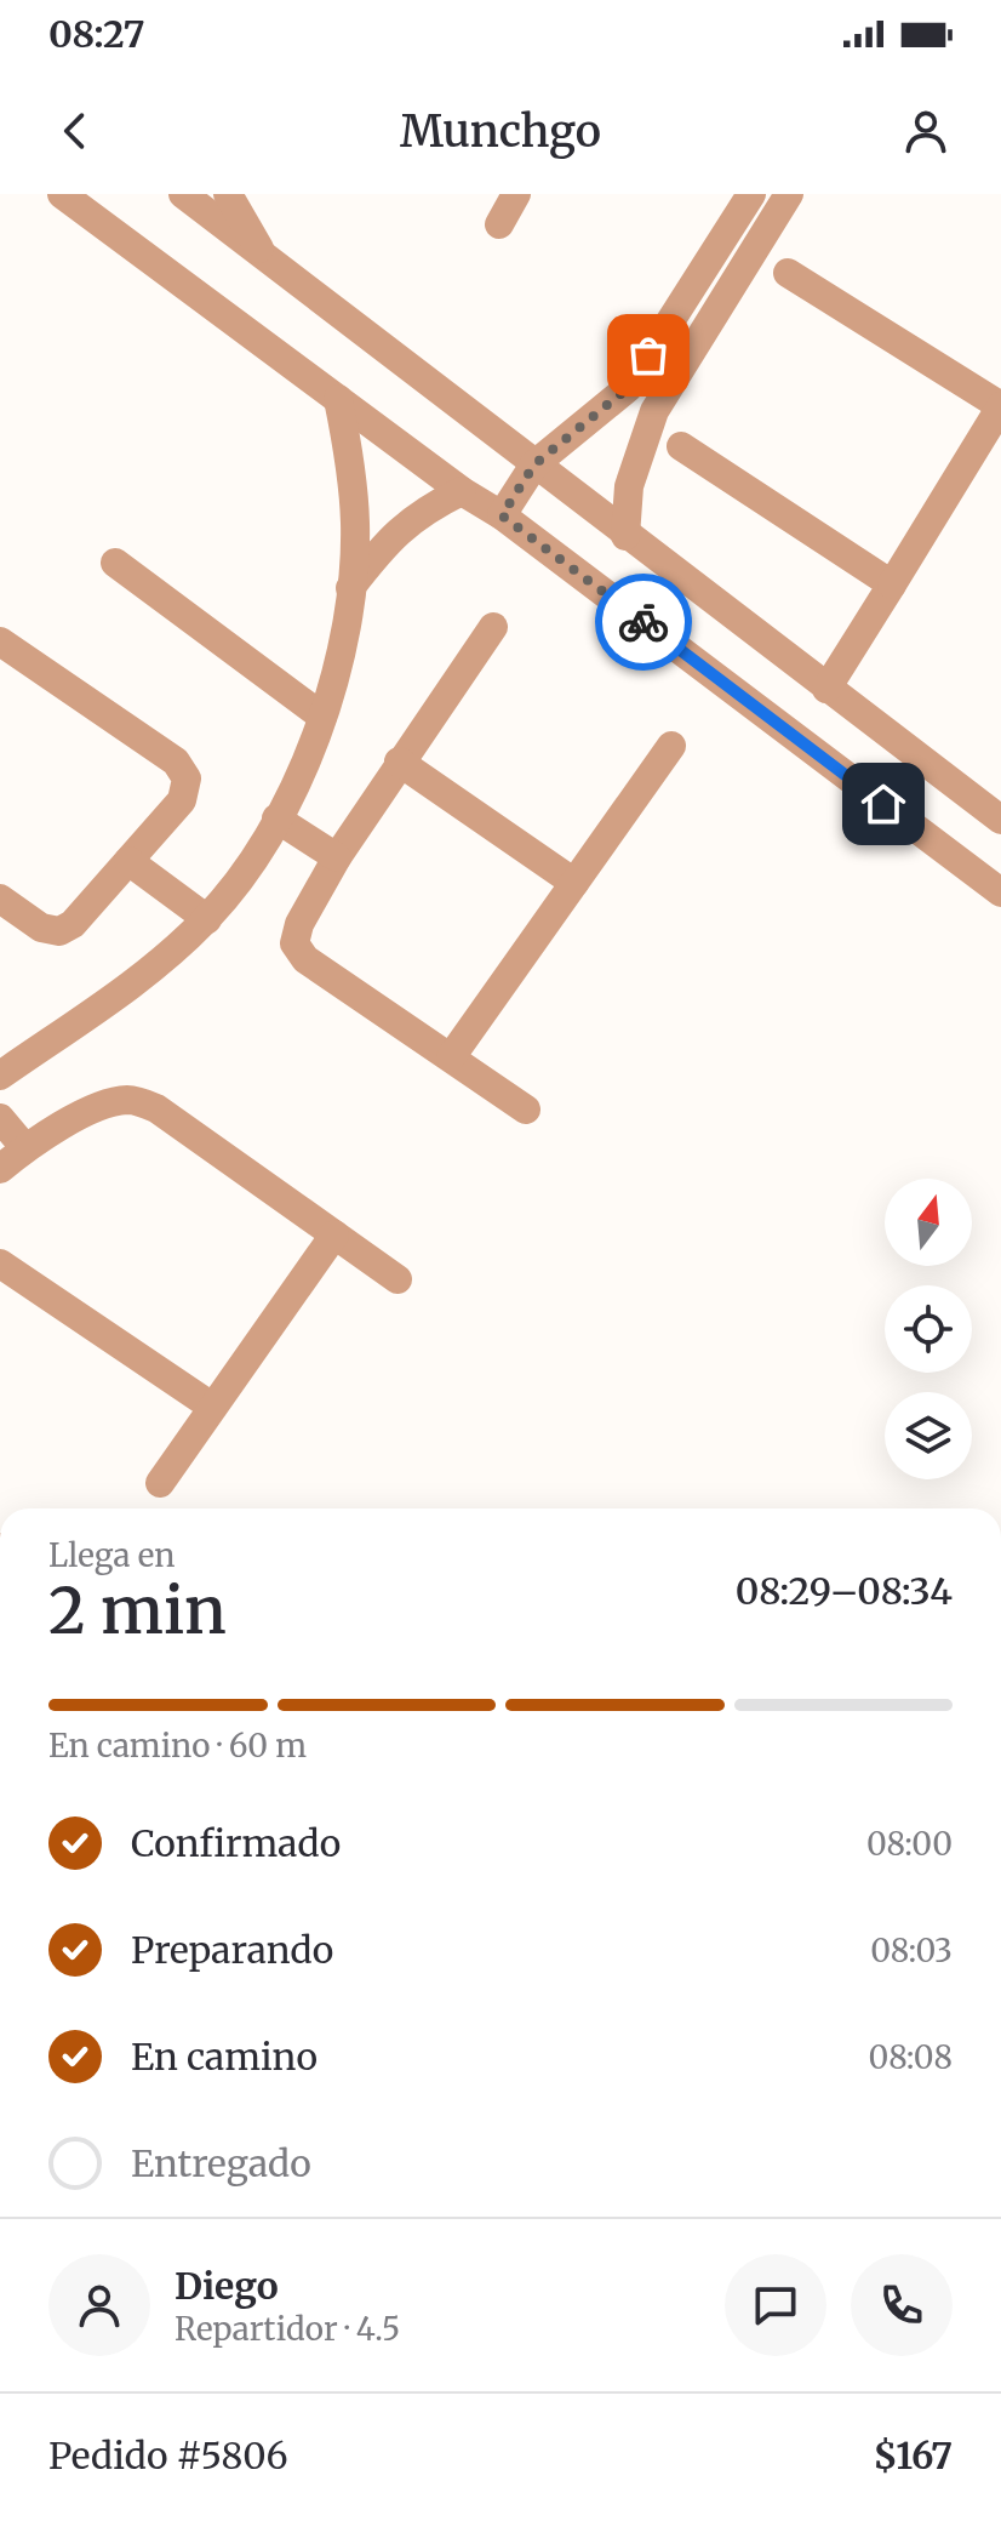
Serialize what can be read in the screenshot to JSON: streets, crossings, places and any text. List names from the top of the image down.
{
  "north": "top",
  "page": {
    "status": "08:27",
    "header": "Munchgo",
    "heading": ["2 min", "Llega en", "08:29–08:34"],
    "panel": [
      "Diego",
      "Repartidor · 4.5",
      "Pedido #5806",
      "$167"
    ],
    "bar": "En camino · 60 m",
    "list": [
      ["Confirmado", "08:00"],
      ["Preparando", "08:03"],
      ["En camino", "08:08"],
      "Entregado"
    ]
  }
}
